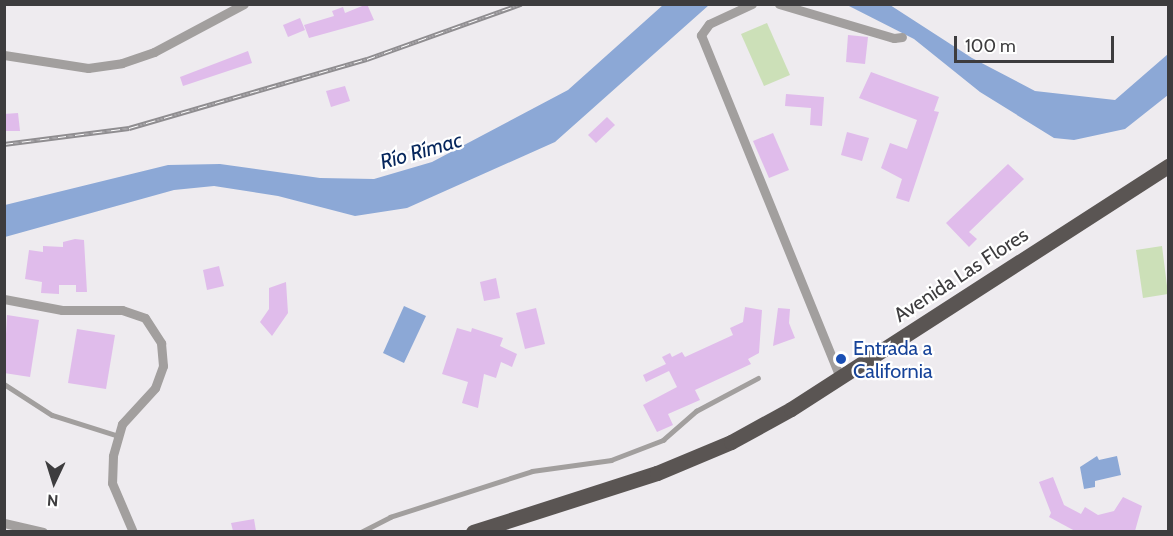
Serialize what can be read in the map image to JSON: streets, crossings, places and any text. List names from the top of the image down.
{
  "streets": {
    "highway": ["Avenida Las Flores"]
  },
  "water": ["Río Rímac"],
  "places": ["Entrada a California"],
  "scale_bar": "100 m",
  "north": "bottom"
}
